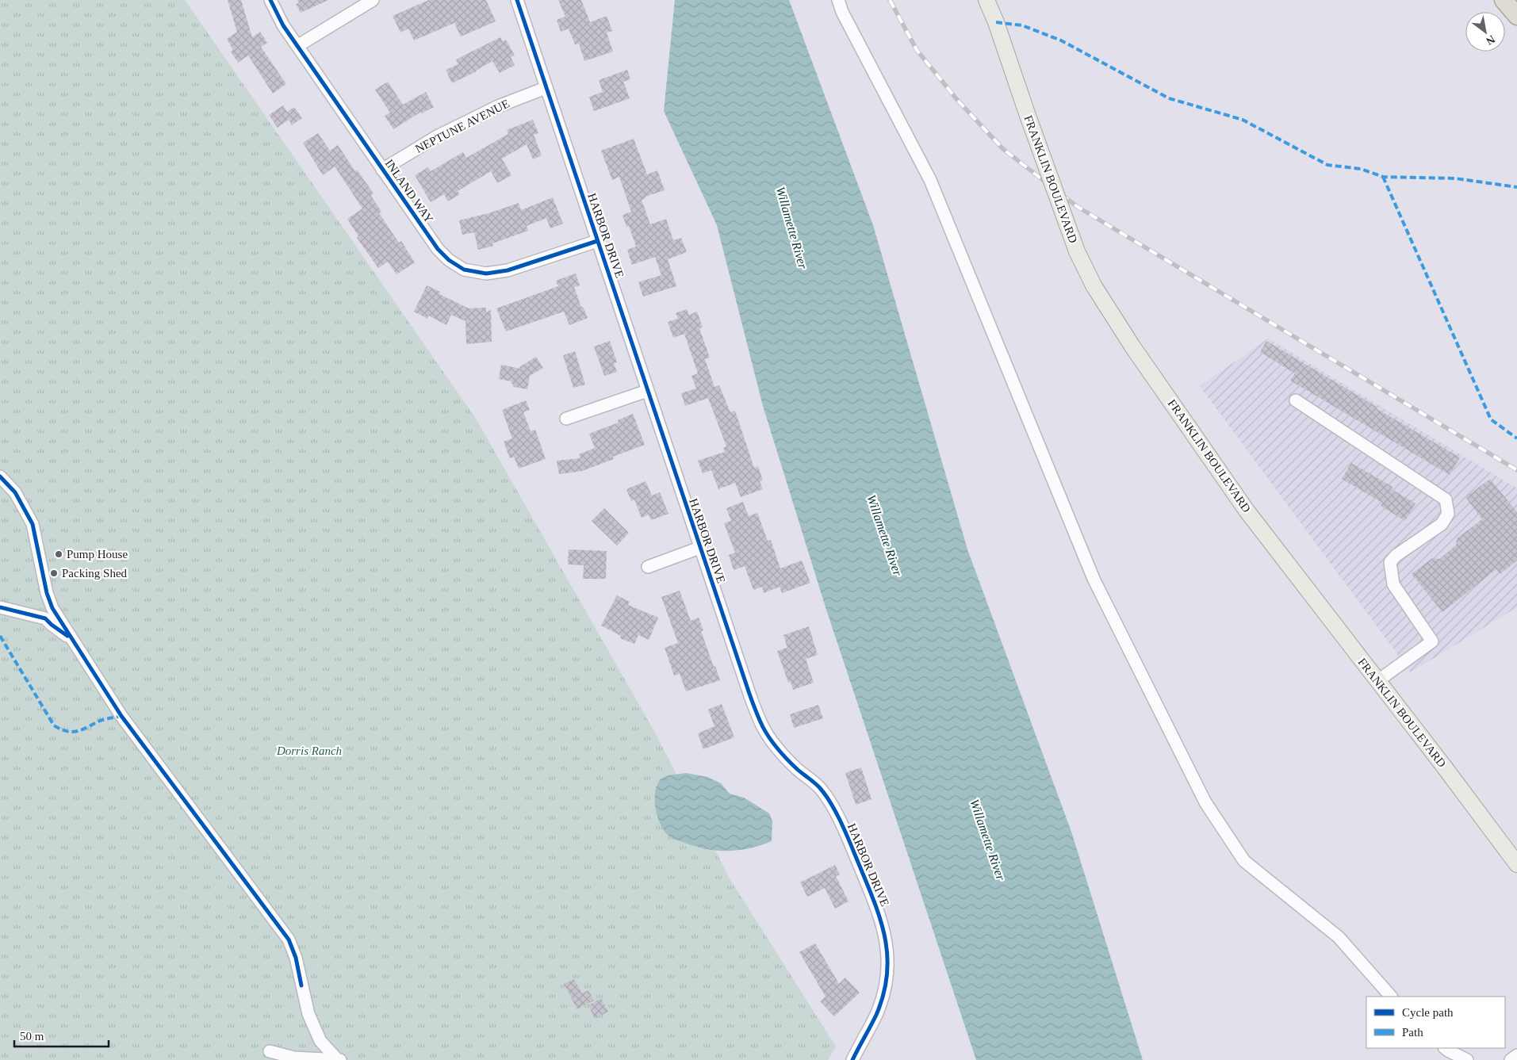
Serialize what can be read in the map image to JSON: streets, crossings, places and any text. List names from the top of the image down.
{
  "streets": {
    "main road": ["FRANKLIN BOULEVARD"],
    "street": ["NEPTUNE AVENUE", "INLAND WAY", "HARBOR DRIVE"]
  },
  "crossings": [
    ["NEPTUNE AVENUE", "INLAND WAY"],
    ["NEPTUNE AVENUE", "HARBOR DRIVE"],
    ["INLAND WAY", "HARBOR DRIVE"]
  ],
  "water": ["Willamette River"],
  "parks": ["Dorris Ranch"],
  "places": ["Pump House", "Packing Shed"],
  "legend": ["Cycle path", "Path"],
  "scale_bar": "50 m",
  "north": "bottom right"
}
